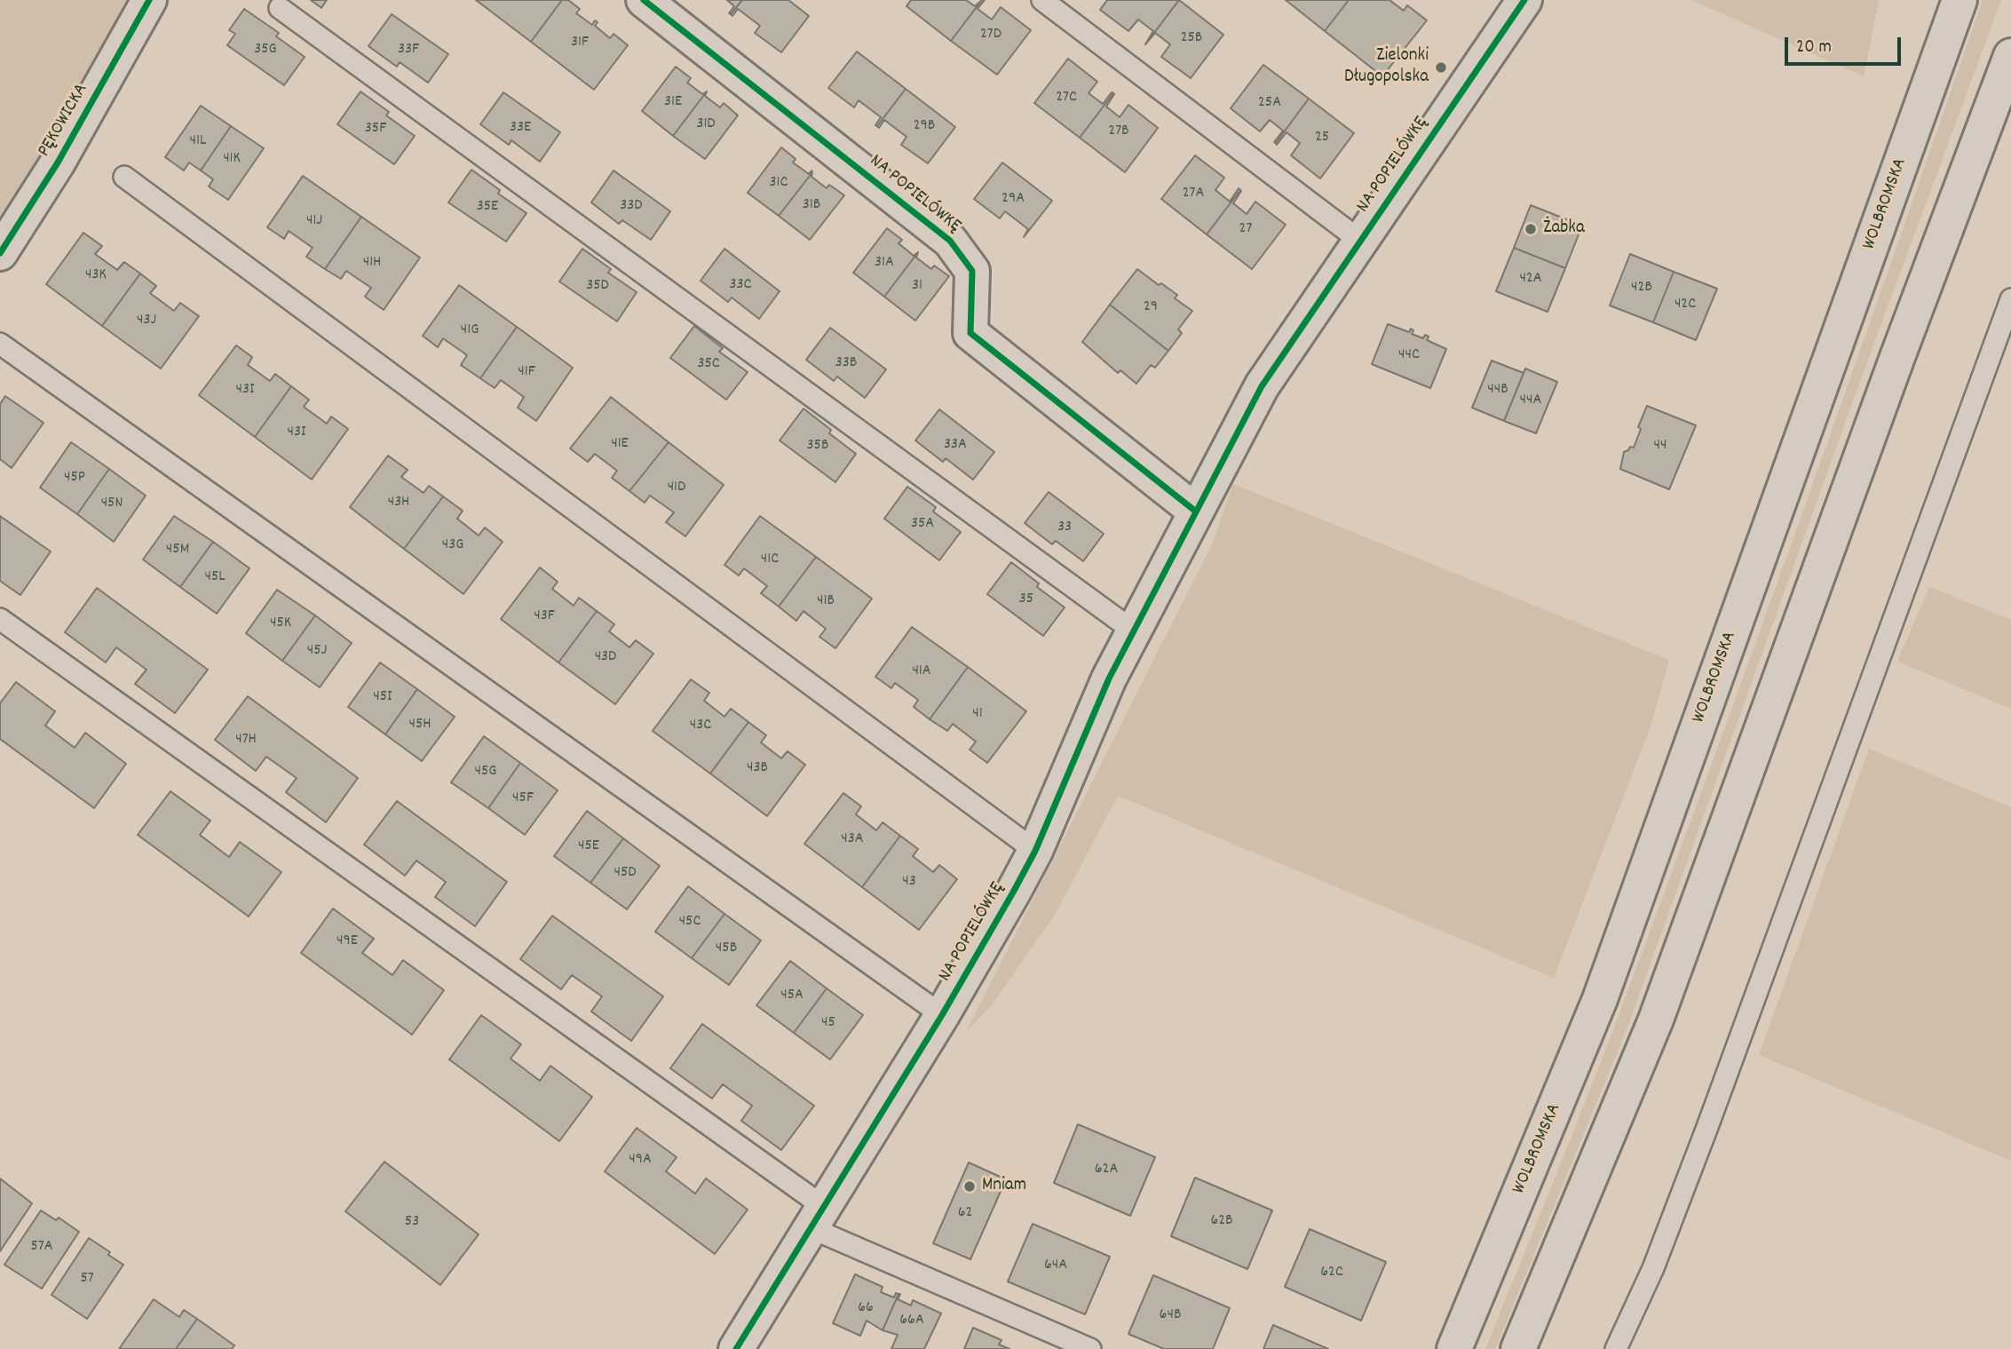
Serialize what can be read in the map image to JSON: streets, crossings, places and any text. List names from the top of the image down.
{
  "streets": {
    "main road": ["PĘKOWICKA", "NA POPIELÓWKĘ", "WOLBROMSKA"]
  },
  "places": ["Zielonki Długopolska", "Żabka", "Mniam"],
  "house_numbers": [
    "27D",
    "25B",
    "31F",
    "35G",
    "33F",
    "27C",
    "31E",
    "25A",
    "31D",
    "29B",
    "33E",
    "35F",
    "27B",
    "25",
    "41L",
    "41K",
    "31C",
    "27A",
    "29A",
    "31B",
    "33D",
    "35E",
    "41J",
    "27",
    "41H",
    "31A",
    "43K",
    "42A",
    "33C",
    "35D",
    "31",
    "42B",
    "42C",
    "29",
    "43J",
    "41G",
    "44C",
    "33B",
    "35C",
    "41F",
    "43I",
    "44B",
    "44A",
    "43I",
    "41E",
    "33A",
    "35B",
    "44",
    "45P",
    "41D",
    "43H",
    "45N",
    "35A",
    "33",
    "43G",
    "45M",
    "41C",
    "45L",
    "35",
    "41B",
    "43F",
    "45K",
    "45J",
    "43D",
    "41A",
    "45I",
    "41",
    "45H",
    "43C",
    "47H",
    "43B",
    "45G",
    "45F",
    "43A",
    "45E",
    "45D",
    "43",
    "45C",
    "49E",
    "45B",
    "45A",
    "45",
    "49A",
    "62A",
    "62",
    "62B",
    "53",
    "57A",
    "64A",
    "62C",
    "57",
    "66",
    "64B",
    "66A"
  ],
  "scale_bar": "20 m"
}
